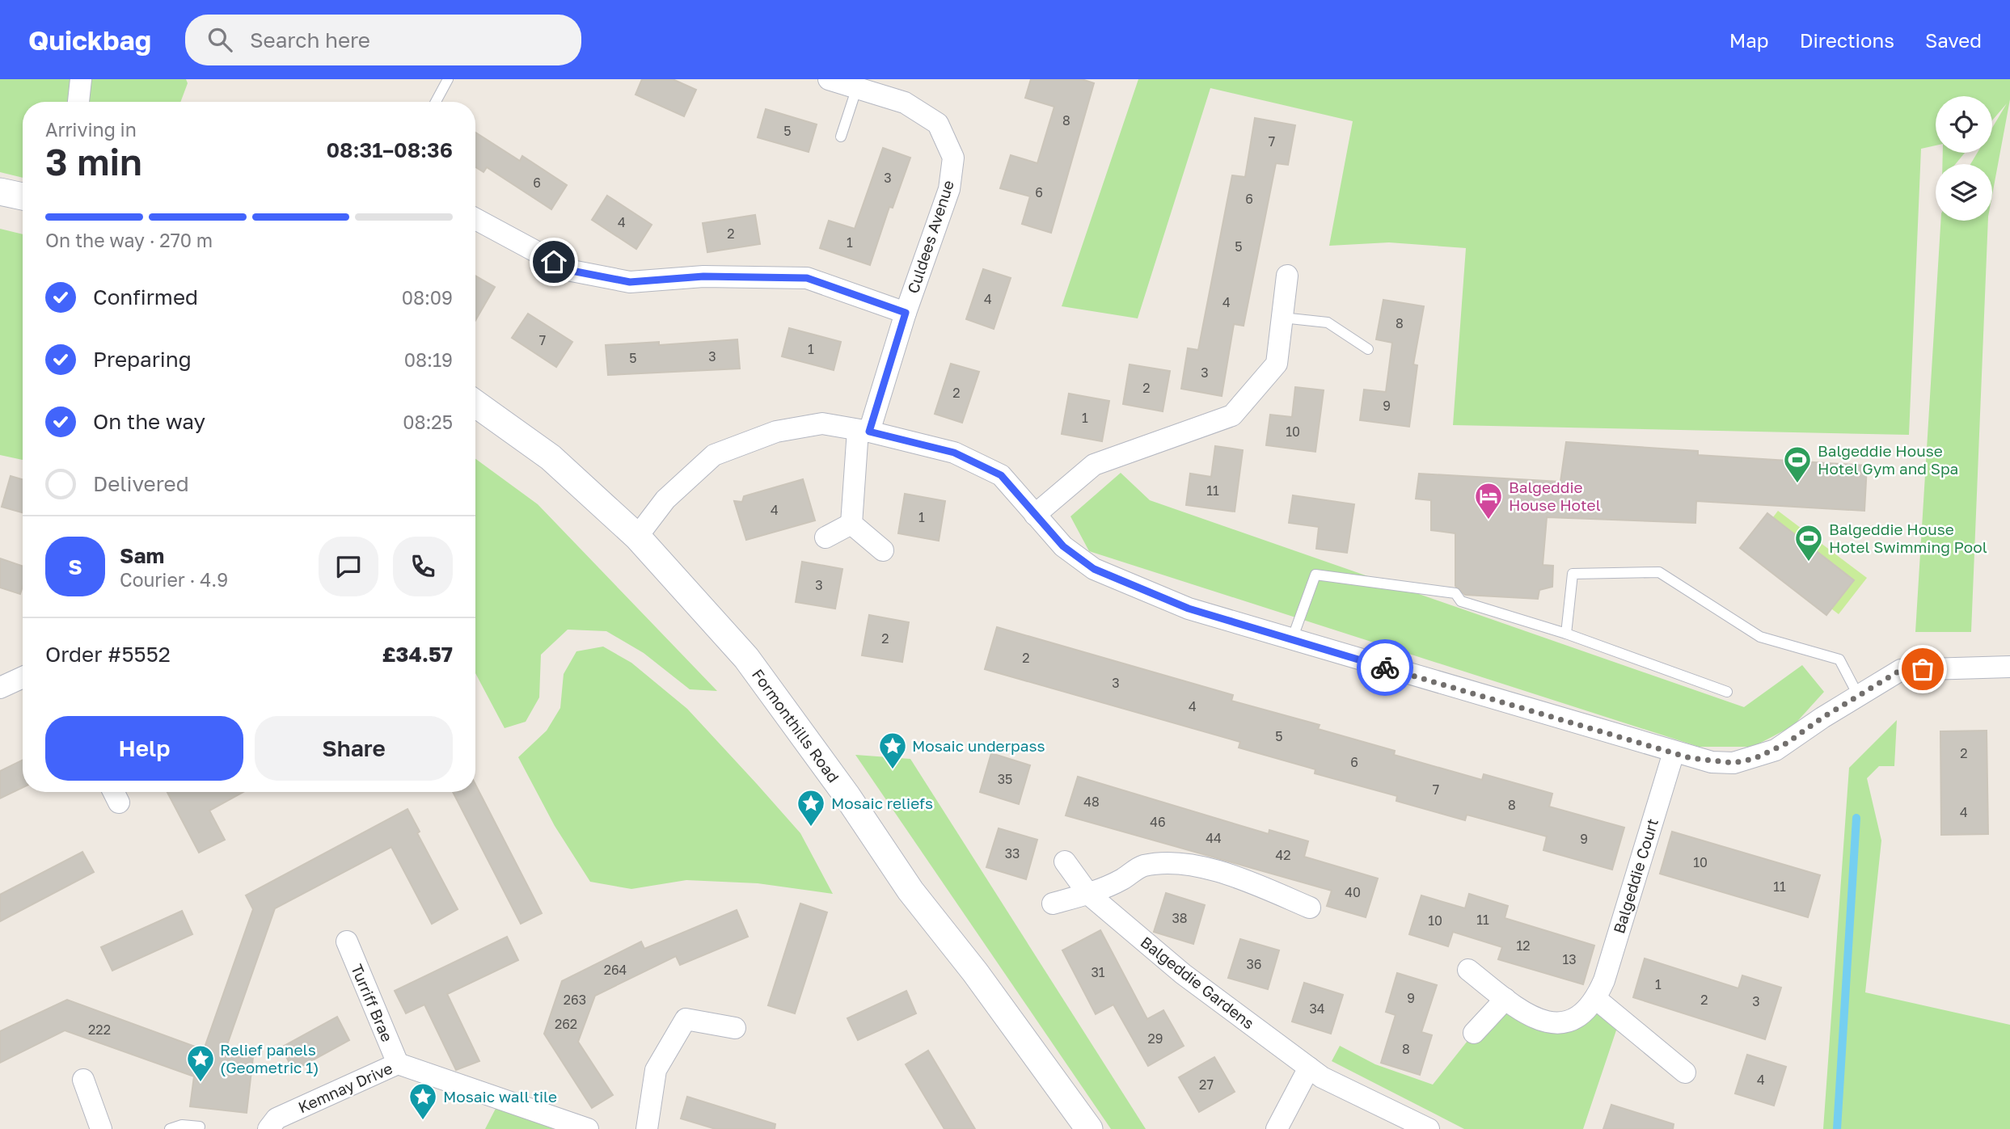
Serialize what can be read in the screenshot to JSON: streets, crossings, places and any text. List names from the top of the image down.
{
  "streets": {
    "street": [
      "Culdees Avenue",
      "Formonthills Road",
      "Balgeddie Court",
      "Balgeddie Gardens",
      "Turriff Brae",
      "Kemnay Drive"
    ]
  },
  "crossings": [
    ["Turriff Brae", "Kemnay Drive"]
  ],
  "places": {
    "sports": ["Balgeddie House Hotel Gym and Spa", "Balgeddie House Hotel Swimming Pool"],
    "hotel": ["Balgeddie House Hotel"],
    "place": [
      "Mosaic underpass",
      "Mosaic reliefs",
      "Relief panels (Geometric 1)",
      "Mosaic wall tile"
    ]
  },
  "house_numbers": [
    "8",
    "5",
    "7",
    "3",
    "6",
    "6",
    "6",
    "4",
    "2",
    "1",
    "5",
    "4",
    "4",
    "8",
    "7",
    "1",
    "3",
    "5",
    "3",
    "2",
    "2",
    "9",
    "1",
    "10",
    "11",
    "4",
    "1",
    "3",
    "2",
    "2",
    "3",
    "4",
    "5",
    "2",
    "6",
    "35",
    "7",
    "48",
    "8",
    "4",
    "46",
    "44",
    "9",
    "33",
    "42",
    "10",
    "11",
    "40",
    "38",
    "11",
    "10",
    "12",
    "13",
    "36",
    "264",
    "31",
    "1",
    "9",
    "263",
    "2",
    "3",
    "34",
    "262",
    "222",
    "29",
    "8",
    "4",
    "27"
  ],
  "page": {
    "header": "Quickbag",
    "search": "Search here",
    "nav": ["Map", "Directions", "Saved"],
    "heading": ["3 min", "Arriving in", "08:31–08:36"],
    "panel": [
      "Sam",
      "Courier · 4.9",
      "Order #5552",
      "£34.57"
    ],
    "bar": "On the way · 270 m",
    "list": [
      ["Confirmed", "08:09"],
      ["Preparing", "08:19"],
      ["On the way", "08:25"],
      "Delivered"
    ],
    "round": "S",
    "buttons": ["Help", "Share"]
  }
}
